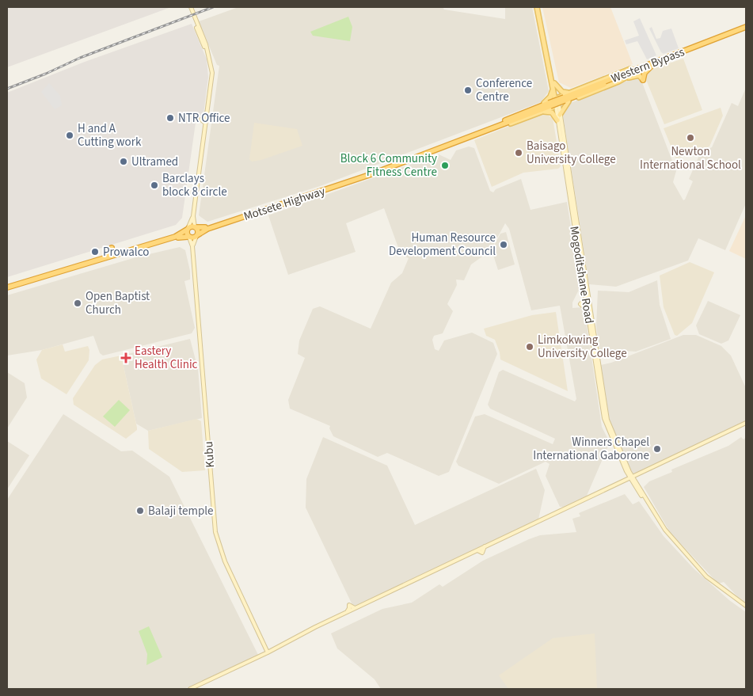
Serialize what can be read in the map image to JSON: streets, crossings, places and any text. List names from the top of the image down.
{
  "streets": {
    "highway": ["Western Bypass", "Motsete Highway"],
    "main road": ["Mogoditshane Road", "Kubu"]
  },
  "crossings": [
    ["Western Bypass", "Motsete Highway"],
    ["Motsete Highway", "Kubu"]
  ],
  "places": {
    "other": [
      "Conference Centre",
      "NTR Office",
      "H and A Cutting work",
      "Newton International School",
      "Baisago University College",
      "Ultramed",
      "Block 6 Community Fitness Centre",
      "Barclays block 8 circle",
      "Human Resource Development Council",
      "Prowalco",
      "Open Baptist Church",
      "Limkokwing University College",
      "Winners Chapel International Gaborone",
      "Balaji temple"
    ],
    "health": ["Eastery Health Clinic"]
  }
}
